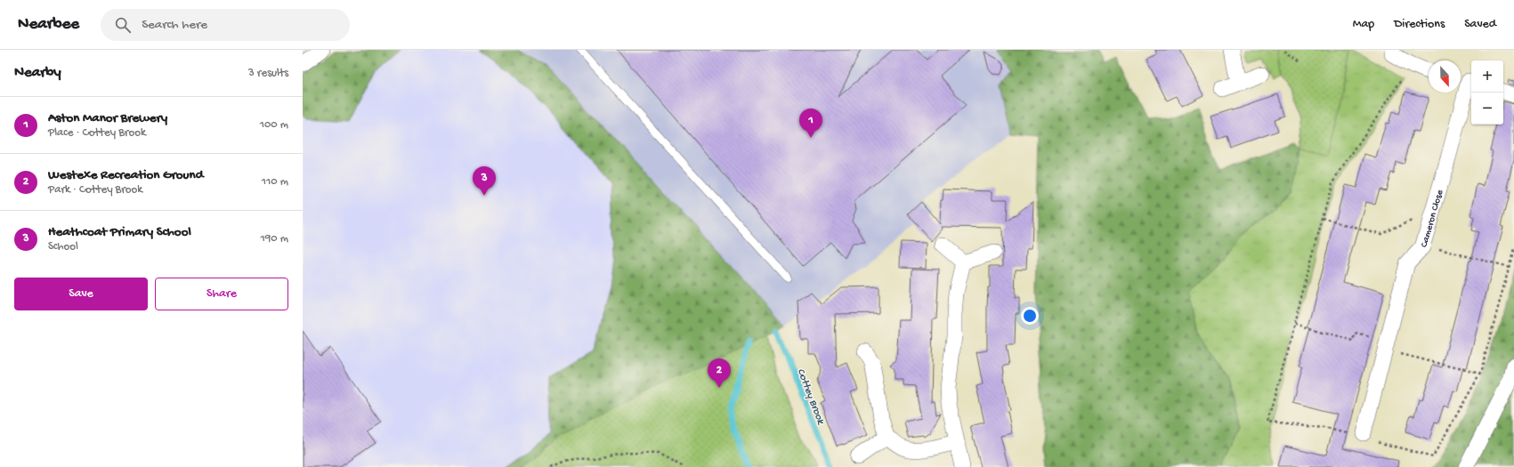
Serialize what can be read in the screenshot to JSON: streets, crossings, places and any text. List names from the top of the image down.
{
  "streets": {
    "street": ["Cameron Close"]
  },
  "water": ["Cottey Brook"],
  "north": "bottom",
  "page": {
    "header": "Nearbee",
    "search": "Search here",
    "nav": ["Map", "Directions", "Saved"],
    "heading": ["Nearby", "3 results"],
    "map_buttons": ["+", "−"],
    "list": [
      {
        "mark": "1",
        "name": "Aston Manor Brewery",
        "note": "Place · Cottey Brook",
        "value": "100 m"
      },
      {
        "mark": "2",
        "name": "Westexe Recreation Ground",
        "note": "Park · Cottey Brook",
        "value": "110 m"
      },
      {
        "mark": "3",
        "name": "Heathcoat Primary School",
        "note": "School",
        "value": "190 m"
      }
    ],
    "pins": ["1", "3", "2"],
    "buttons": ["Save", "Share"]
  }
}
